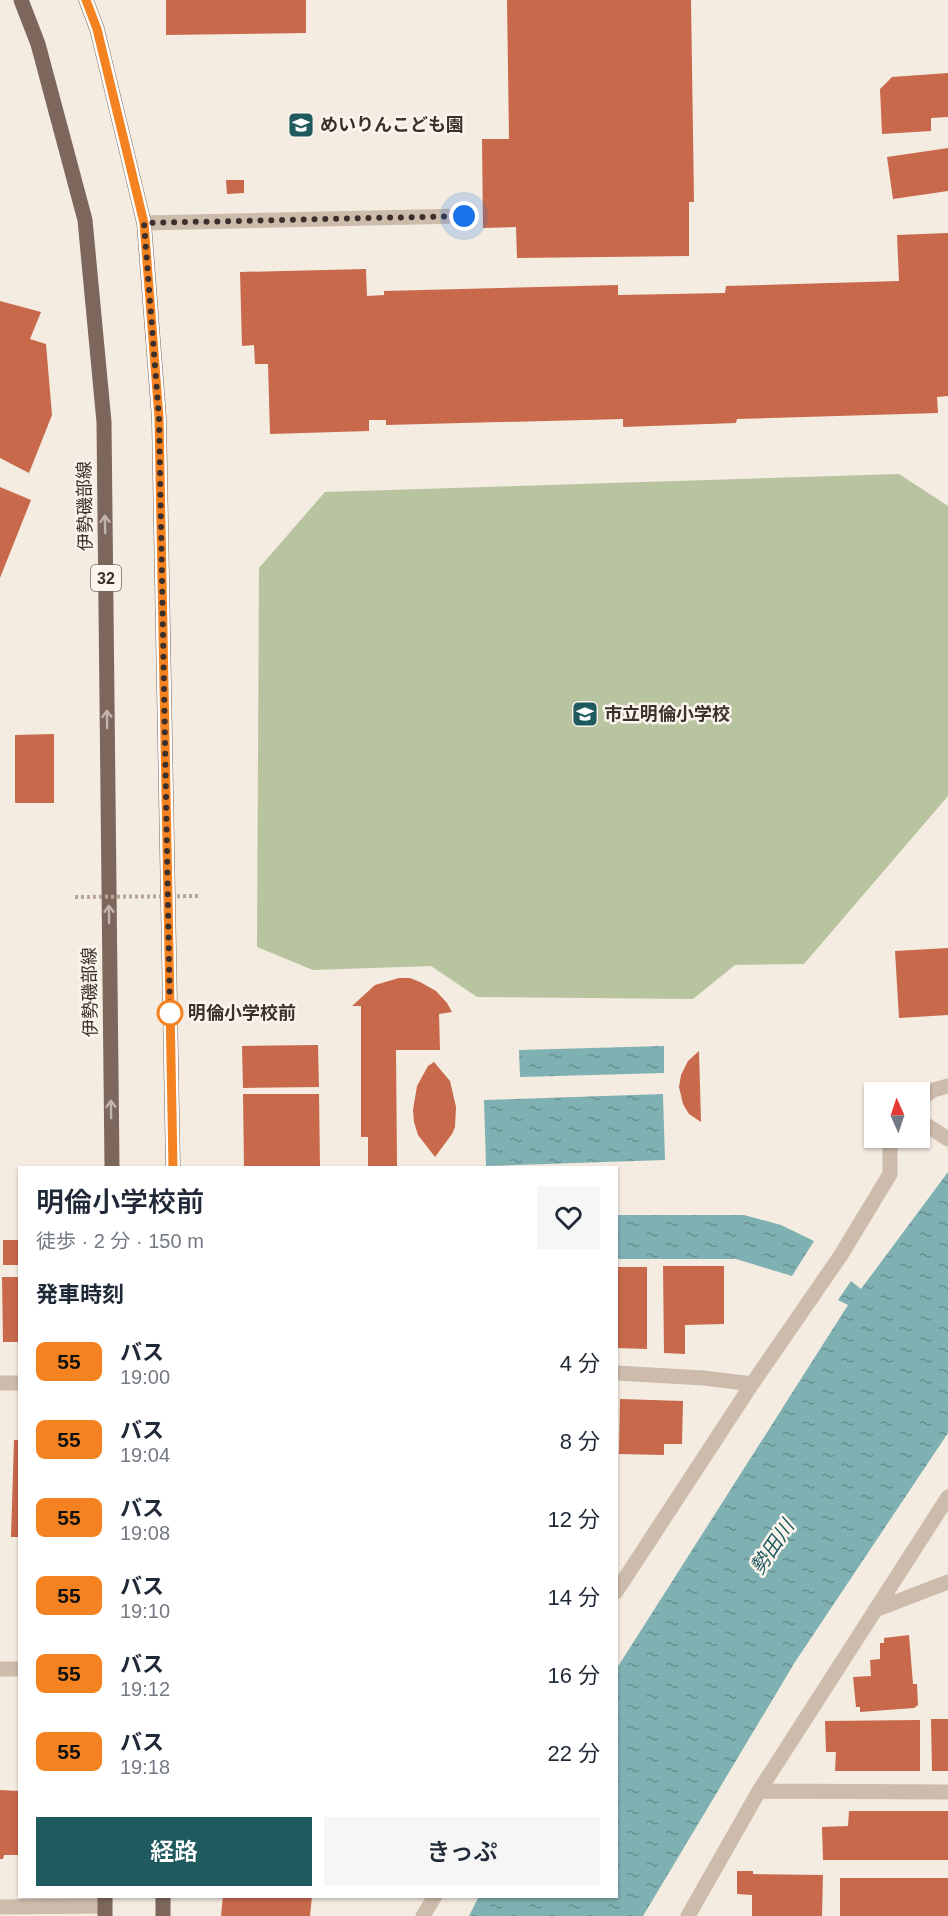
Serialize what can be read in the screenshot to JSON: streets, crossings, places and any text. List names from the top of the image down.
{
  "streets": {
    "main road": ["伊勢磯部線", "32"]
  },
  "water": ["勢田川"],
  "places": {
    "school or university": ["めいりんこども園", "市立明倫小学校"],
    "other": ["明倫小学校前"]
  },
  "lines": ["bus line 55"],
  "north": "top",
  "page": {
    "heading": [
      ["明倫小学校前", "徒歩 · 2 分 · 150 m"],
      "発車時刻"
    ],
    "list": [
      {
        "mark": "55",
        "name": "バス",
        "note": "19:00",
        "value": "4 分"
      },
      {
        "mark": "55",
        "name": "バス",
        "note": "19:04",
        "value": "8 分"
      },
      {
        "mark": "55",
        "name": "バス",
        "note": "19:08",
        "value": "12 分"
      },
      {
        "mark": "55",
        "name": "バス",
        "note": "19:10",
        "value": "14 分"
      },
      {
        "mark": "55",
        "name": "バス",
        "note": "19:12",
        "value": "16 分"
      },
      {
        "mark": "55",
        "name": "バス",
        "note": "19:18",
        "value": "22 分"
      }
    ],
    "buttons": ["経路", "きっぷ"]
  }
}
